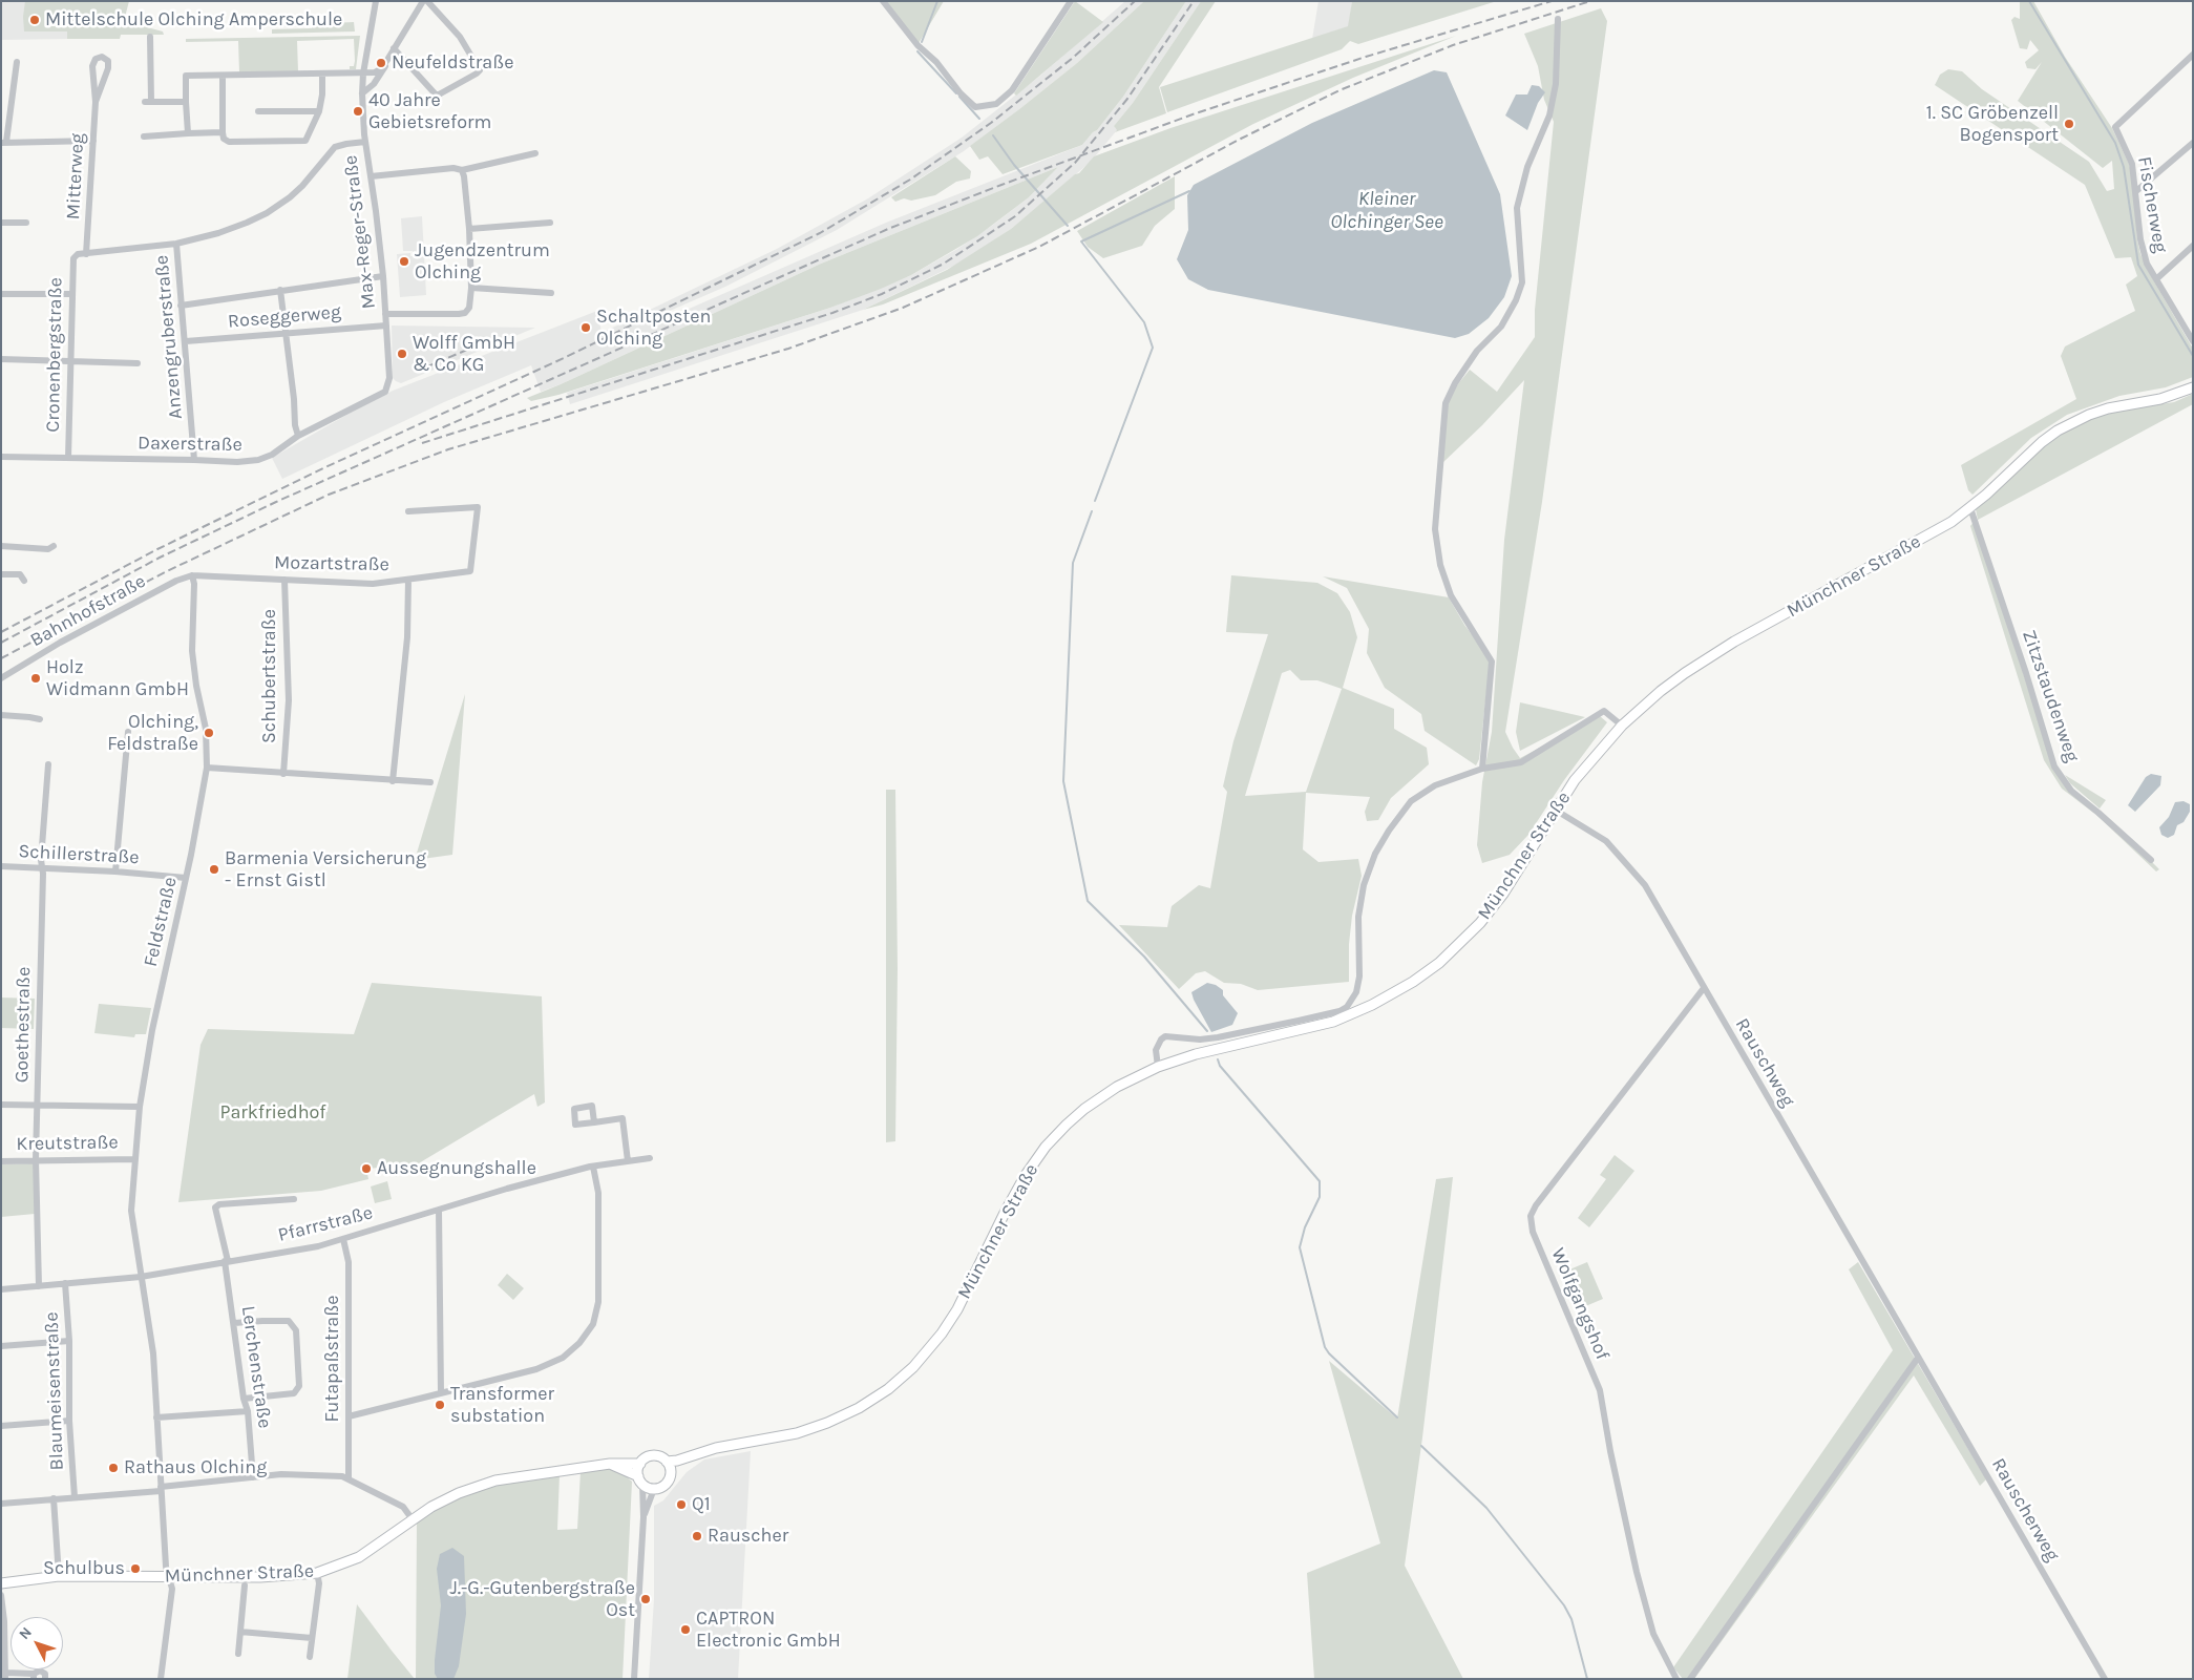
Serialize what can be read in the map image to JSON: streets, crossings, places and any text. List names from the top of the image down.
{
  "streets": {
    "main road": ["Münchner Straße"],
    "street": [
      "Mitterweg",
      "Fischerweg",
      "Max-Reger-Straße",
      "Roseggerweg",
      "Anzengruberstraße",
      "Cronenbergstraße",
      "Daxerstraße",
      "Mozartstraße",
      "Bahnhofstraße",
      "Schubertstraße",
      "Zitzstaudenweg",
      "Schillerstraße",
      "Feldstraße",
      "Goethestraße",
      "Rauschweg",
      "Kreutstraße",
      "Pfarrstraße",
      "Wolfgangshof",
      "Futapaßstraße",
      "Lerchenstraße",
      "Blaumeisenstraße",
      "Rauscherweg"
    ]
  },
  "crossings": [
    ["Mitterweg", "Cronenbergstraße"],
    ["Max-Reger-Straße", "Roseggerweg"],
    ["Max-Reger-Straße", "Daxerstraße"],
    ["Roseggerweg", "Anzengruberstraße"],
    ["Anzengruberstraße", "Daxerstraße"],
    ["Cronenbergstraße", "Daxerstraße"],
    ["Mozartstraße", "Bahnhofstraße"],
    ["Mozartstraße", "Schubertstraße"],
    ["Mozartstraße", "Feldstraße"],
    ["Münchner Straße", "Zitzstaudenweg"],
    ["Münchner Straße", "Feldstraße"],
    ["Münchner Straße", "Rauschweg"],
    ["Bahnhofstraße", "Feldstraße"],
    ["Schillerstraße", "Feldstraße"],
    ["Schillerstraße", "Goethestraße"],
    ["Feldstraße", "Kreutstraße"],
    ["Feldstraße", "Pfarrstraße"],
    ["Goethestraße", "Kreutstraße"],
    ["Goethestraße", "Pfarrstraße"],
    ["Rauschweg", "Wolfgangshof"],
    ["Rauschweg", "Rauscherweg"],
    ["Pfarrstraße", "Futapaßstraße"],
    ["Pfarrstraße", "Lerchenstraße"],
    ["Pfarrstraße", "Blaumeisenstraße"]
  ],
  "water": ["Kleiner Olchinger See"],
  "parks": ["Parkfriedhof"],
  "places": [
    "Mittelschule Olching Amperschule",
    "Neufeldstraße",
    "40 Jahre Gebietsreform",
    "1. SC Gröbenzell Bogensport",
    "Jugendzentrum Olching",
    "Schaltposten Olching",
    "Wolff GmbH & Co KG",
    "Holz Widmann GmbH",
    "Olching, Feldstraße",
    "Barmenia Versicherung - Ernst Gistl",
    "Aussegnungshalle",
    "Transformer substation",
    "Rathaus Olching",
    "Q1",
    "Rauscher",
    "Schulbus",
    "J.-G.-Gutenbergstraße Ost",
    "CAPTRON Electronic GmbH"
  ],
  "north": "top left"
}
